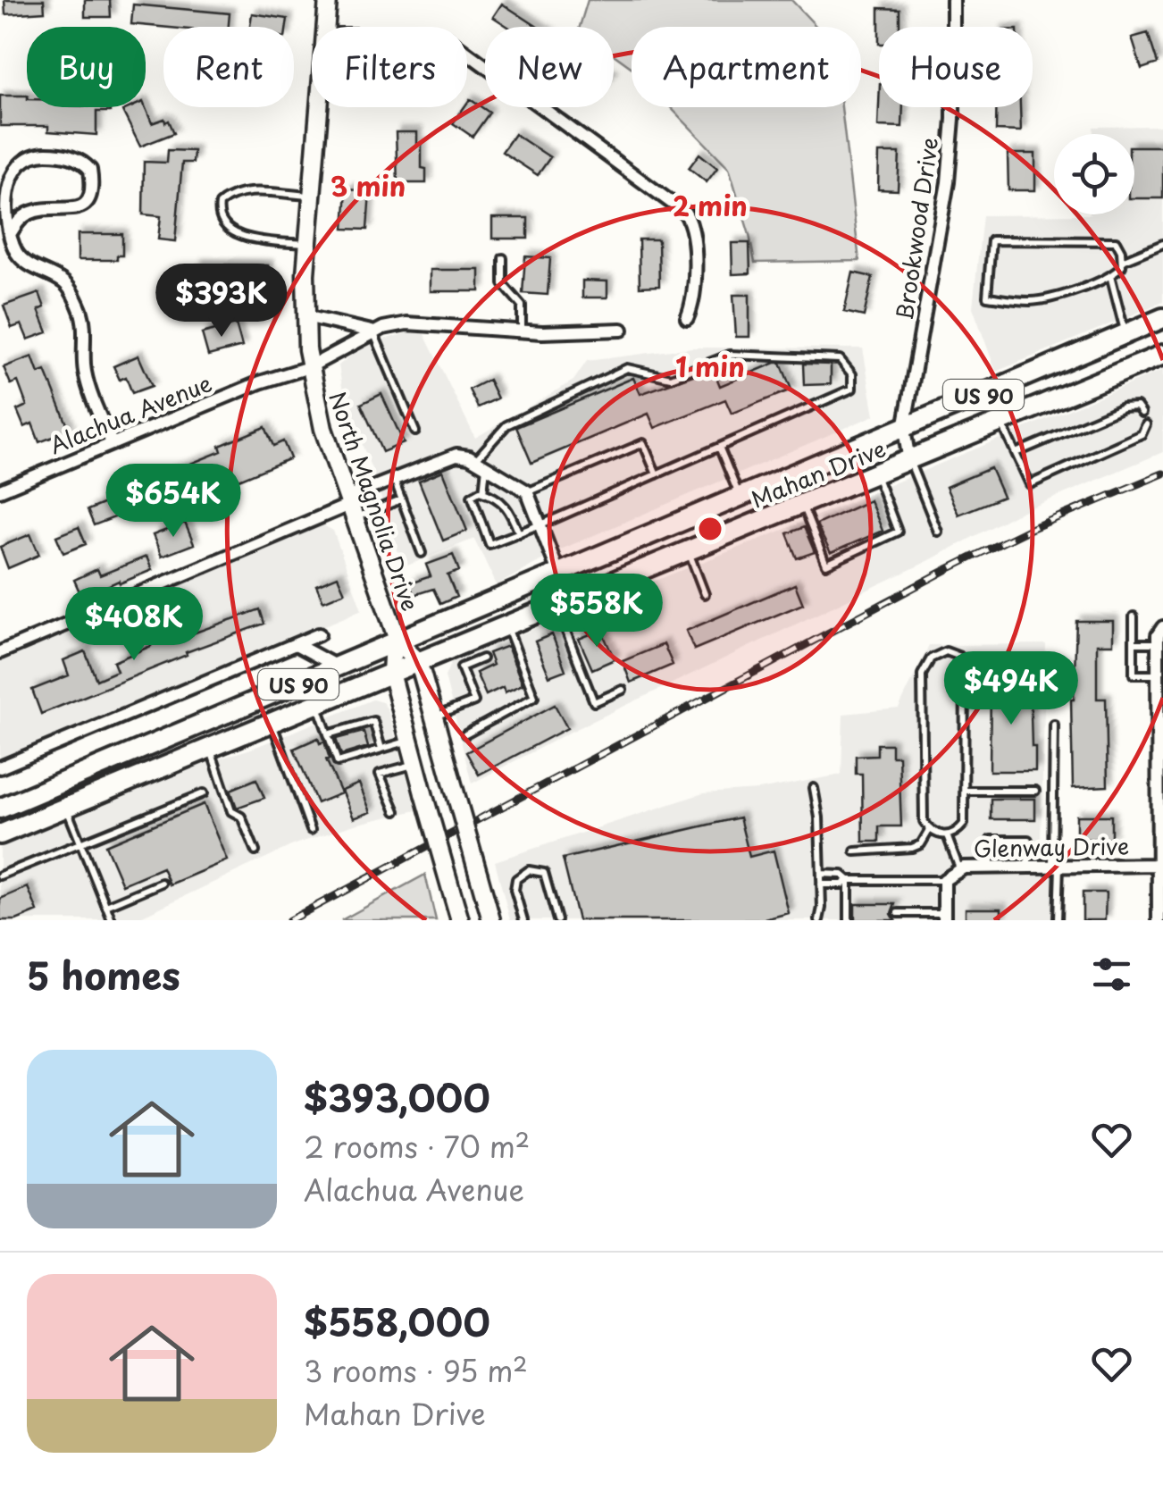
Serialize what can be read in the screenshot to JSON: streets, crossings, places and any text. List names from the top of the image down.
{
  "streets": {
    "main road": ["US 90", "Mahan Drive", "North Magnolia Drive"],
    "street": ["Brookwood Drive", "Alachua Avenue", "Glenway Drive"]
  },
  "crossings": [
    ["Brookwood Drive", "Mahan Drive"],
    ["US 90", "Mahan Drive"],
    ["US 90", "North Magnolia Drive"],
    ["Alachua Avenue", "North Magnolia Drive"],
    ["Mahan Drive", "North Magnolia Drive"]
  ],
  "page": {
    "chip": [
      "Buy",
      "Rent",
      "Filters",
      "New",
      "Apartment",
      "House"
    ],
    "price": [
      "$393K",
      "$654K",
      "$558K",
      "$408K",
      "$494K"
    ],
    "heading": "5 homes",
    "list": [
      {
        "name": "$393,000",
        "note": "2 rooms · 70 m² · Alachua Avenue"
      },
      {
        "name": "$558,000",
        "note": "3 rooms · 95 m² · Mahan Drive"
      }
    ]
  },
  "rings": ["3 min", "2 min", "1 min"]
}
